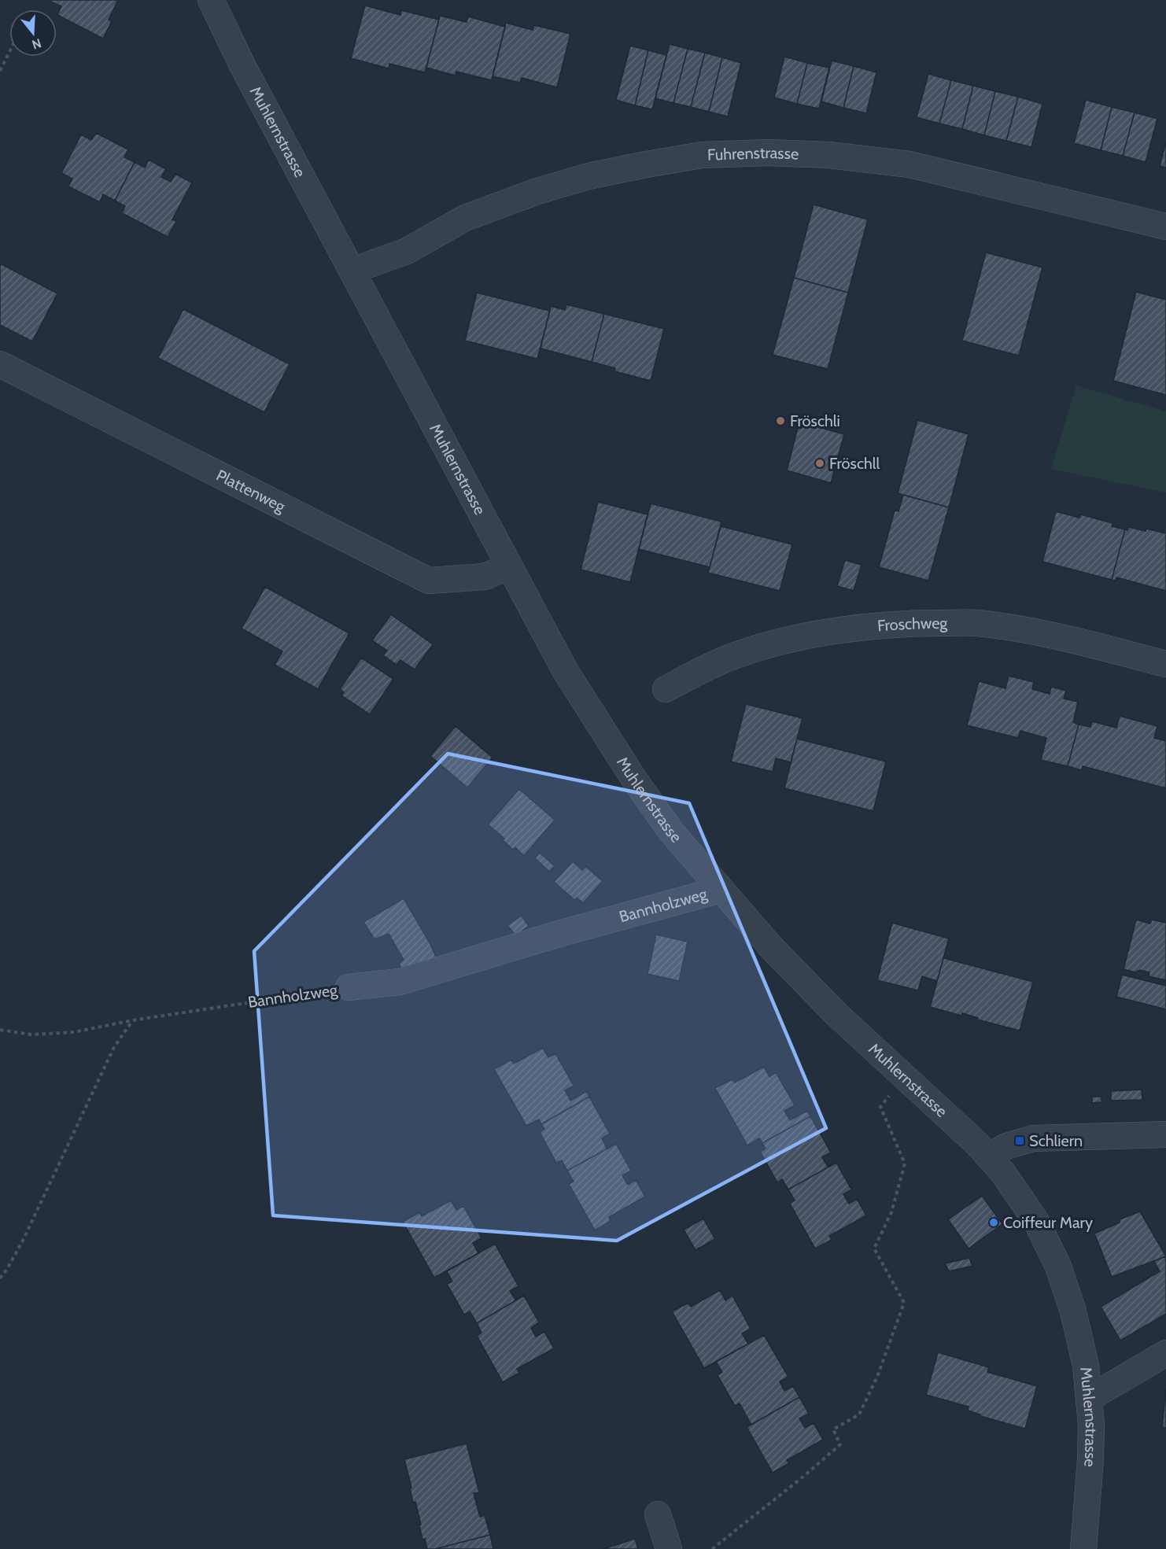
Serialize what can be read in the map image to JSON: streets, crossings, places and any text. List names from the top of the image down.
{
  "streets": {
    "street": [
      "Muhlernstrasse",
      "Fuhrenstrasse",
      "Plattenweg",
      "Froschweg",
      "Bannholzweg"
    ]
  },
  "crossings": [
    ["Muhlernstrasse", "Fuhrenstrasse"],
    ["Muhlernstrasse", "Plattenweg"],
    ["Muhlernstrasse", "Bannholzweg"]
  ],
  "places": {
    "other": ["Fröschli", "Fröschll", "Coiffeur Mary"],
    "transit": ["Schliern"]
  },
  "north": "bottom"
}
